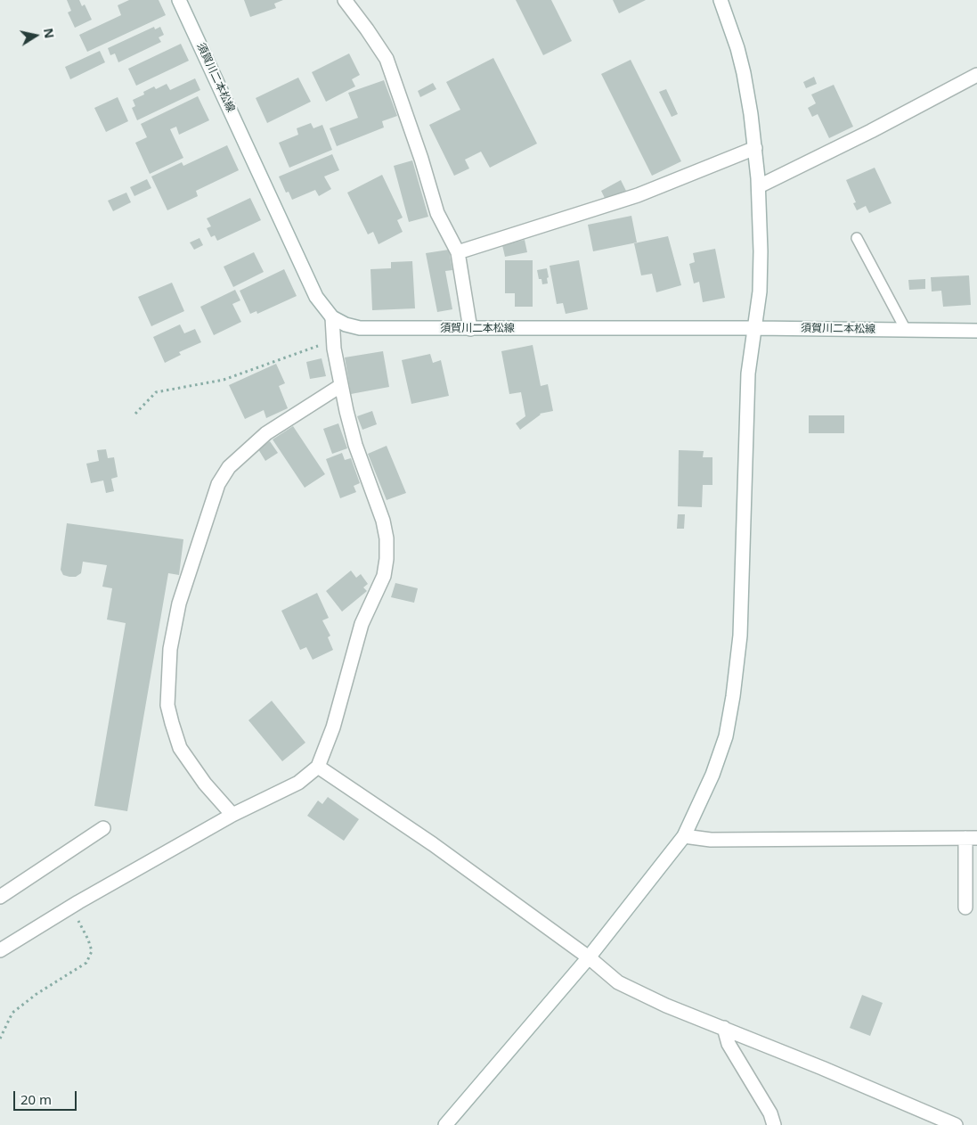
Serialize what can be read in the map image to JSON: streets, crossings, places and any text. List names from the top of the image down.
{
  "streets": {
    "street": ["須賀川二本松線"]
  },
  "scale_bar": "20 m",
  "north": "right"
}
